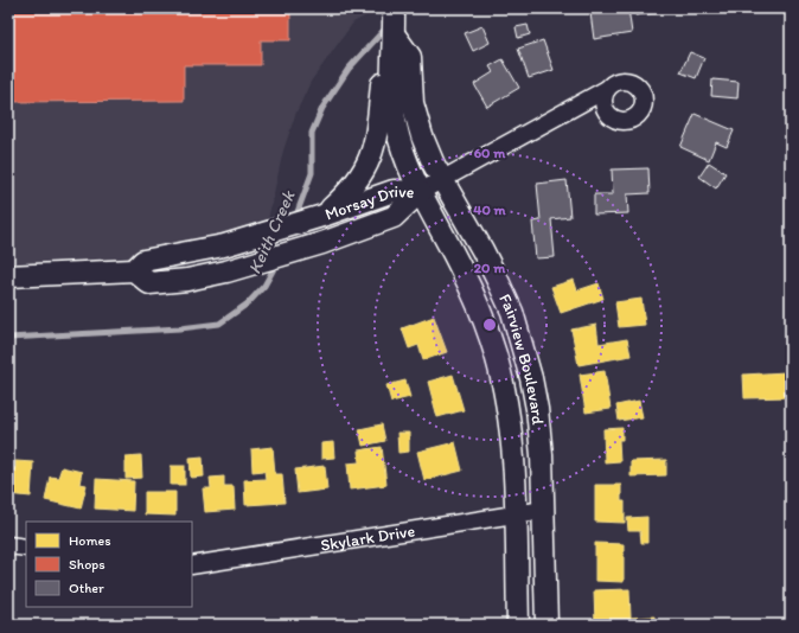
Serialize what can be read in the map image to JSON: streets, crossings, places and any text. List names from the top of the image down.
{
  "streets": {
    "street": ["Morsay Drive", "Fairview Boulevard", "Skylark Drive"]
  },
  "crossings": [
    ["Morsay Drive", "Fairview Boulevard"],
    ["Fairview Boulevard", "Skylark Drive"]
  ],
  "water": ["Keith Creek"],
  "legend": ["Homes", "Shops", "Other"],
  "rings": ["60 m", "40 m", "20 m"]
}
